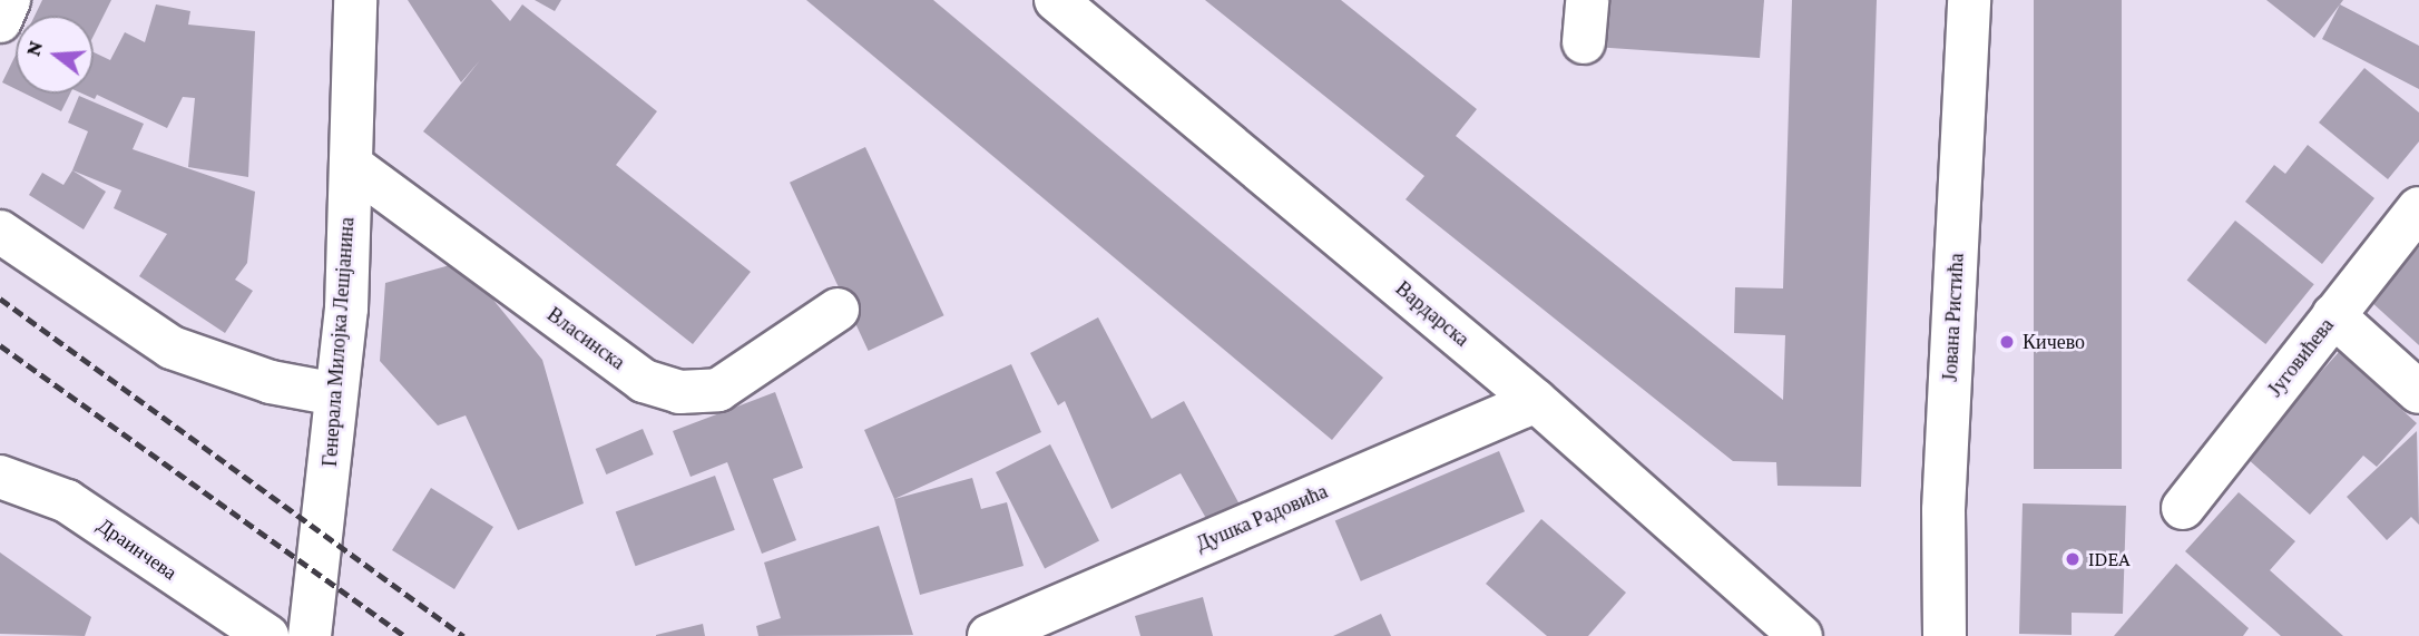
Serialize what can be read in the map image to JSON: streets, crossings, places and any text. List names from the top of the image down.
{
  "streets": {
    "street": [
      "Вардарска",
      "Јована Ристића",
      "Власинска",
      "Генерала Милојка Лешјанина",
      "Југовићева",
      "Душка Радовића",
      "Драинчева"
    ]
  },
  "crossings": [
    ["Вардарска", "Душка Радовића"],
    ["Власинска", "Генерала Милојка Лешјанина"]
  ],
  "places": ["Кичево", "IDEA"],
  "north": "left"
}
